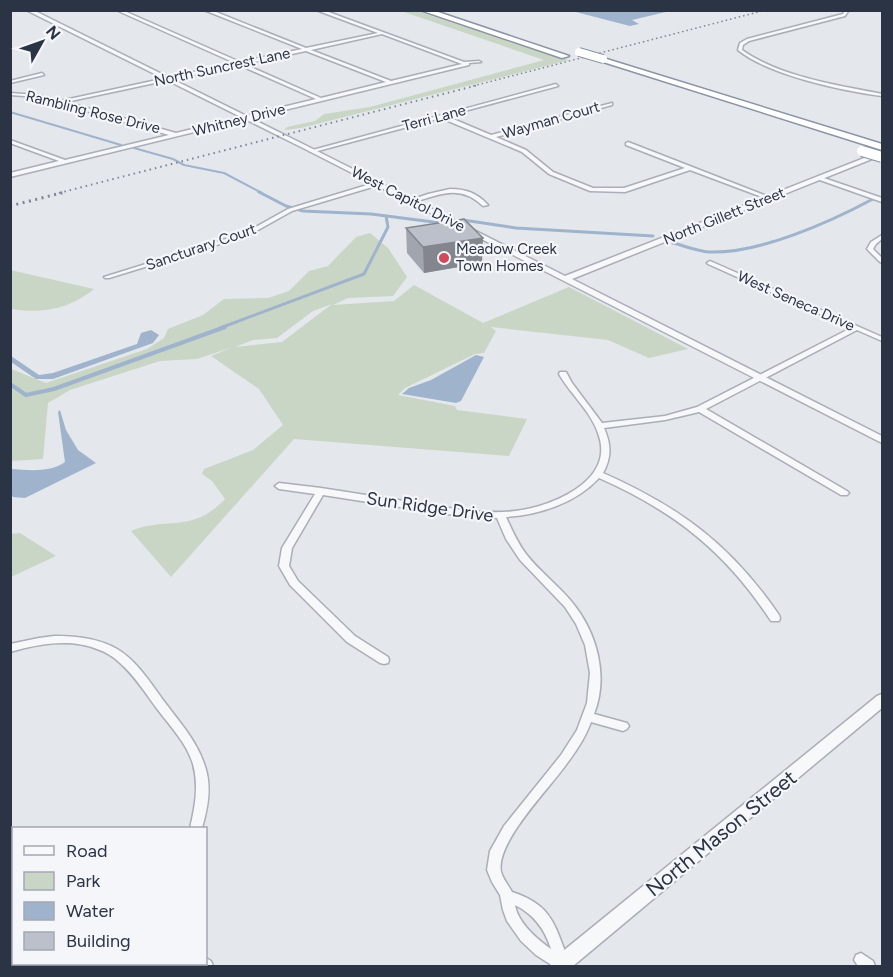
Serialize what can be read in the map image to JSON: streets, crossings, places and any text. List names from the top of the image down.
{
  "streets": {
    "street": [
      "North Suncrest Lane",
      "Rambling Rose Drive",
      "Terri Lane",
      "Whitney Drive",
      "Wayman Court",
      "West Capitol Drive",
      "North Gillett Street",
      "Sancturary Court",
      "West Seneca Drive",
      "Sun Ridge Drive",
      "North Mason Street"
    ]
  },
  "crossings": [
    ["North Suncrest Lane", "Rambling Rose Drive"],
    ["North Suncrest Lane", "West Capitol Drive"],
    ["Rambling Rose Drive", "Whitney Drive"],
    ["Terri Lane", "West Capitol Drive"],
    ["Whitney Drive", "West Capitol Drive"],
    ["West Capitol Drive", "North Gillett Street"],
    ["West Capitol Drive", "Sancturary Court"]
  ],
  "places": ["Meadow Creek Town Homes"],
  "legend": [
    "Road",
    "Park",
    "Water",
    "Building"
  ],
  "north": "top right"
}
